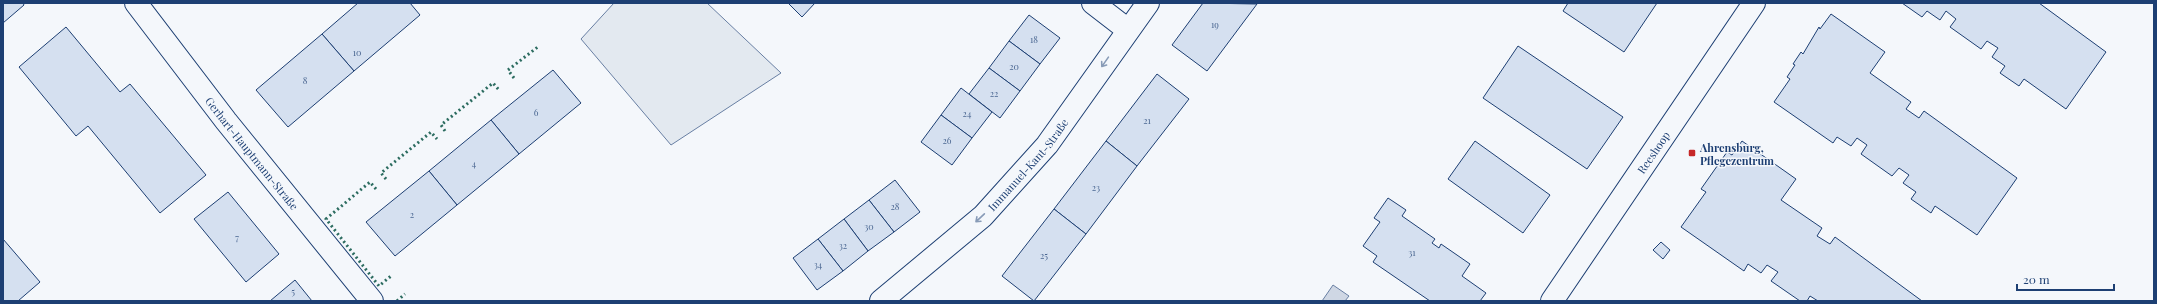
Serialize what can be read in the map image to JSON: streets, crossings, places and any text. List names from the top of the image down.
{
  "streets": {
    "street": ["Reeshoop", "Gerhart-Hauptmann-Straße", "Immanuel-Kant-Straße"]
  },
  "one_way": ["Immanuel-Kant-Straße"],
  "places": {
    "transit": ["Ahrensburg, Pflegezentrum"]
  },
  "house_numbers": [
    "19",
    "18",
    "10",
    "20",
    "8",
    "22",
    "6",
    "24",
    "21",
    "26",
    "4",
    "23",
    "28",
    "2",
    "30",
    "7",
    "32",
    "31",
    "25",
    "34",
    "5"
  ],
  "scale_bar": "20 m"
}
